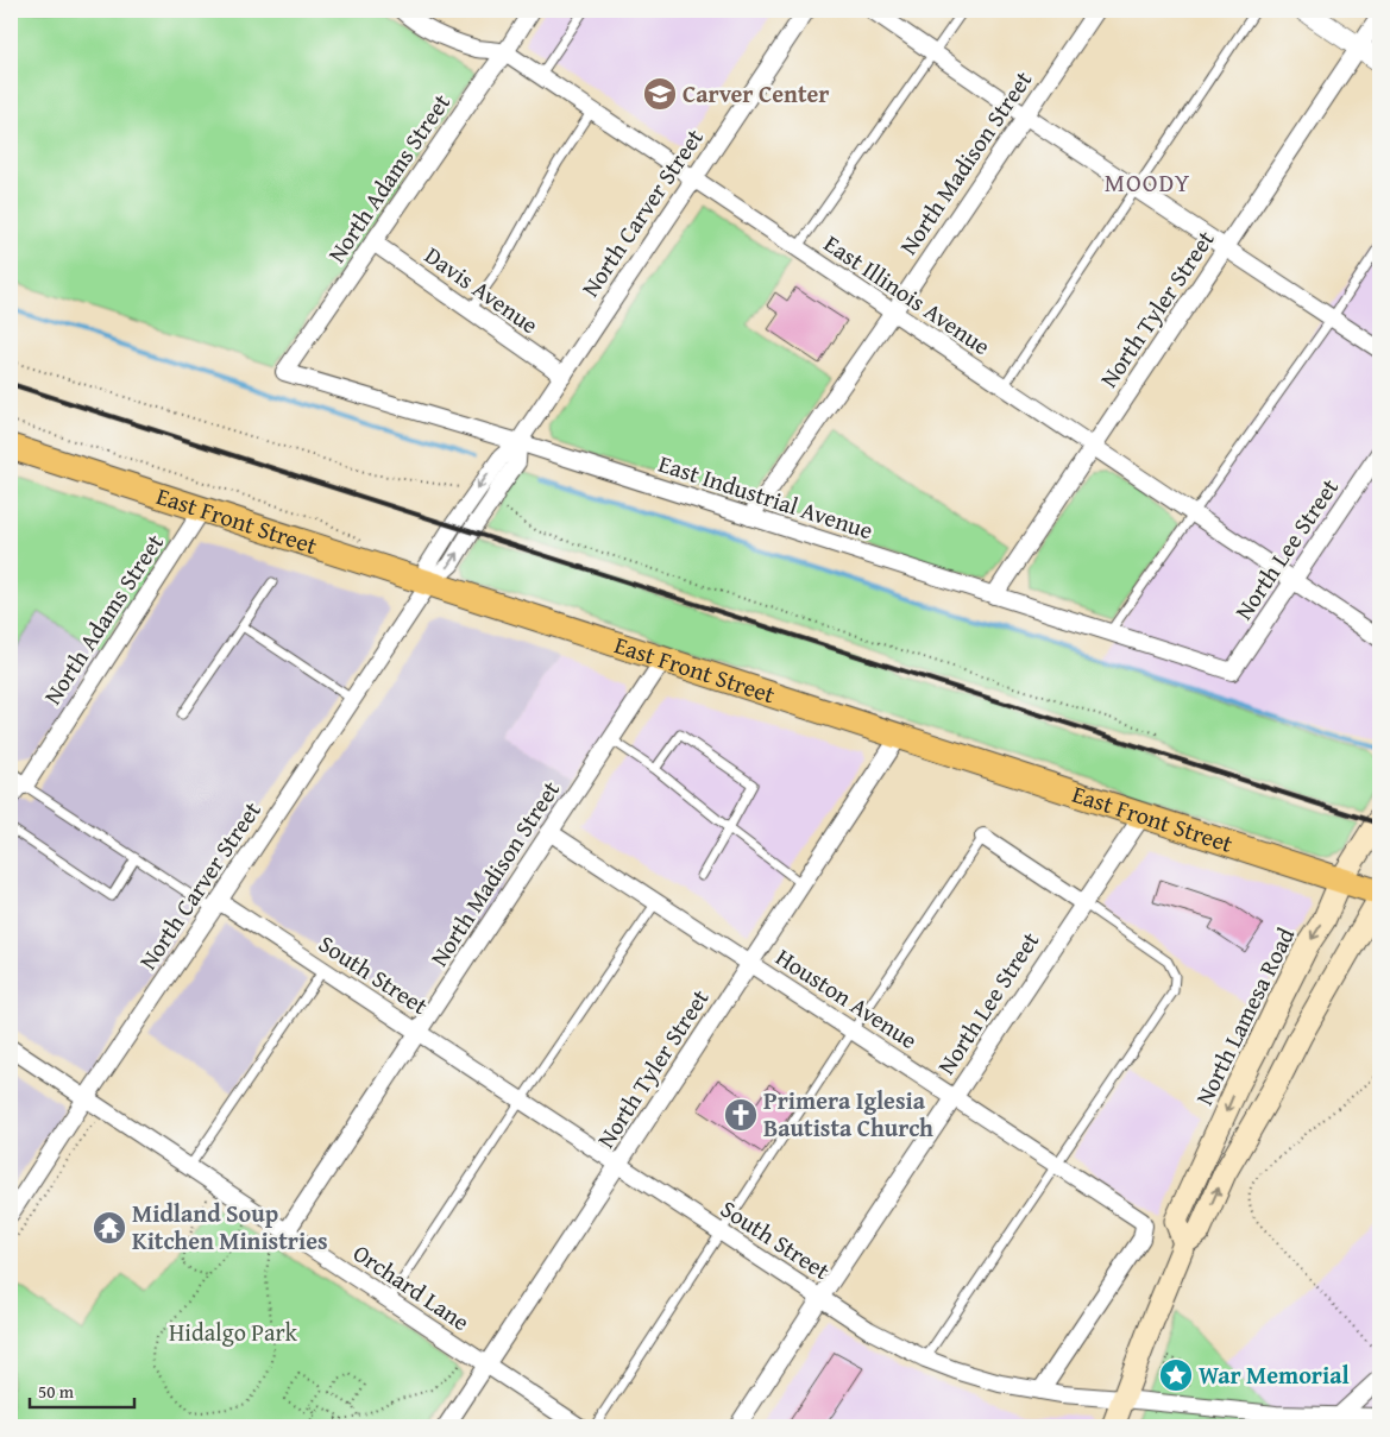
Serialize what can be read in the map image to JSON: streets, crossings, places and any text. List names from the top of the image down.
{
  "streets": {
    "main road": ["East Front Street", "North Lamesa Road"],
    "street": [
      "North Madison Street",
      "North Adams Street",
      "North Carver Street",
      "Davis Avenue",
      "East Illinois Avenue",
      "North Tyler Street",
      "East Industrial Avenue",
      "North Lee Street",
      "South Street",
      "Houston Avenue",
      "Orchard Lane"
    ]
  },
  "crossings": [
    ["North Madison Street", "East Illinois Avenue"],
    ["North Madison Street", "East Industrial Avenue"],
    ["North Madison Street", "East Front Street"],
    ["North Madison Street", "South Street"],
    ["North Madison Street", "Houston Avenue"],
    ["North Madison Street", "Orchard Lane"],
    ["North Adams Street", "Davis Avenue"],
    ["North Adams Street", "East Illinois Avenue"],
    ["North Adams Street", "East Industrial Avenue"],
    ["North Adams Street", "East Front Street"],
    ["North Carver Street", "Davis Avenue"],
    ["North Carver Street", "East Illinois Avenue"],
    ["North Carver Street", "East Industrial Avenue"],
    ["North Carver Street", "East Front Street"],
    ["North Carver Street", "South Street"],
    ["North Carver Street", "Orchard Lane"],
    ["East Illinois Avenue", "North Tyler Street"],
    ["East Illinois Avenue", "North Lee Street"],
    ["North Tyler Street", "East Industrial Avenue"],
    ["North Tyler Street", "East Front Street"],
    ["North Tyler Street", "South Street"],
    ["North Tyler Street", "Houston Avenue"],
    ["North Tyler Street", "Orchard Lane"],
    ["East Industrial Avenue", "North Lee Street"],
    ["East Front Street", "North Lee Street"],
    ["East Front Street", "North Lamesa Road"],
    ["North Lee Street", "South Street"],
    ["North Lee Street", "Houston Avenue"],
    ["South Street", "Houston Avenue"]
  ],
  "districts": ["MOODY"],
  "parks": ["Hidalgo Park"],
  "places": {
    "school or university": ["Carver Center"],
    "church": ["Primera Iglesia Bautista Church"],
    "temple": ["Midland Soup Kitchen Ministries"],
    "place": ["War Memorial"]
  },
  "scale_bar": "50 m"
}
